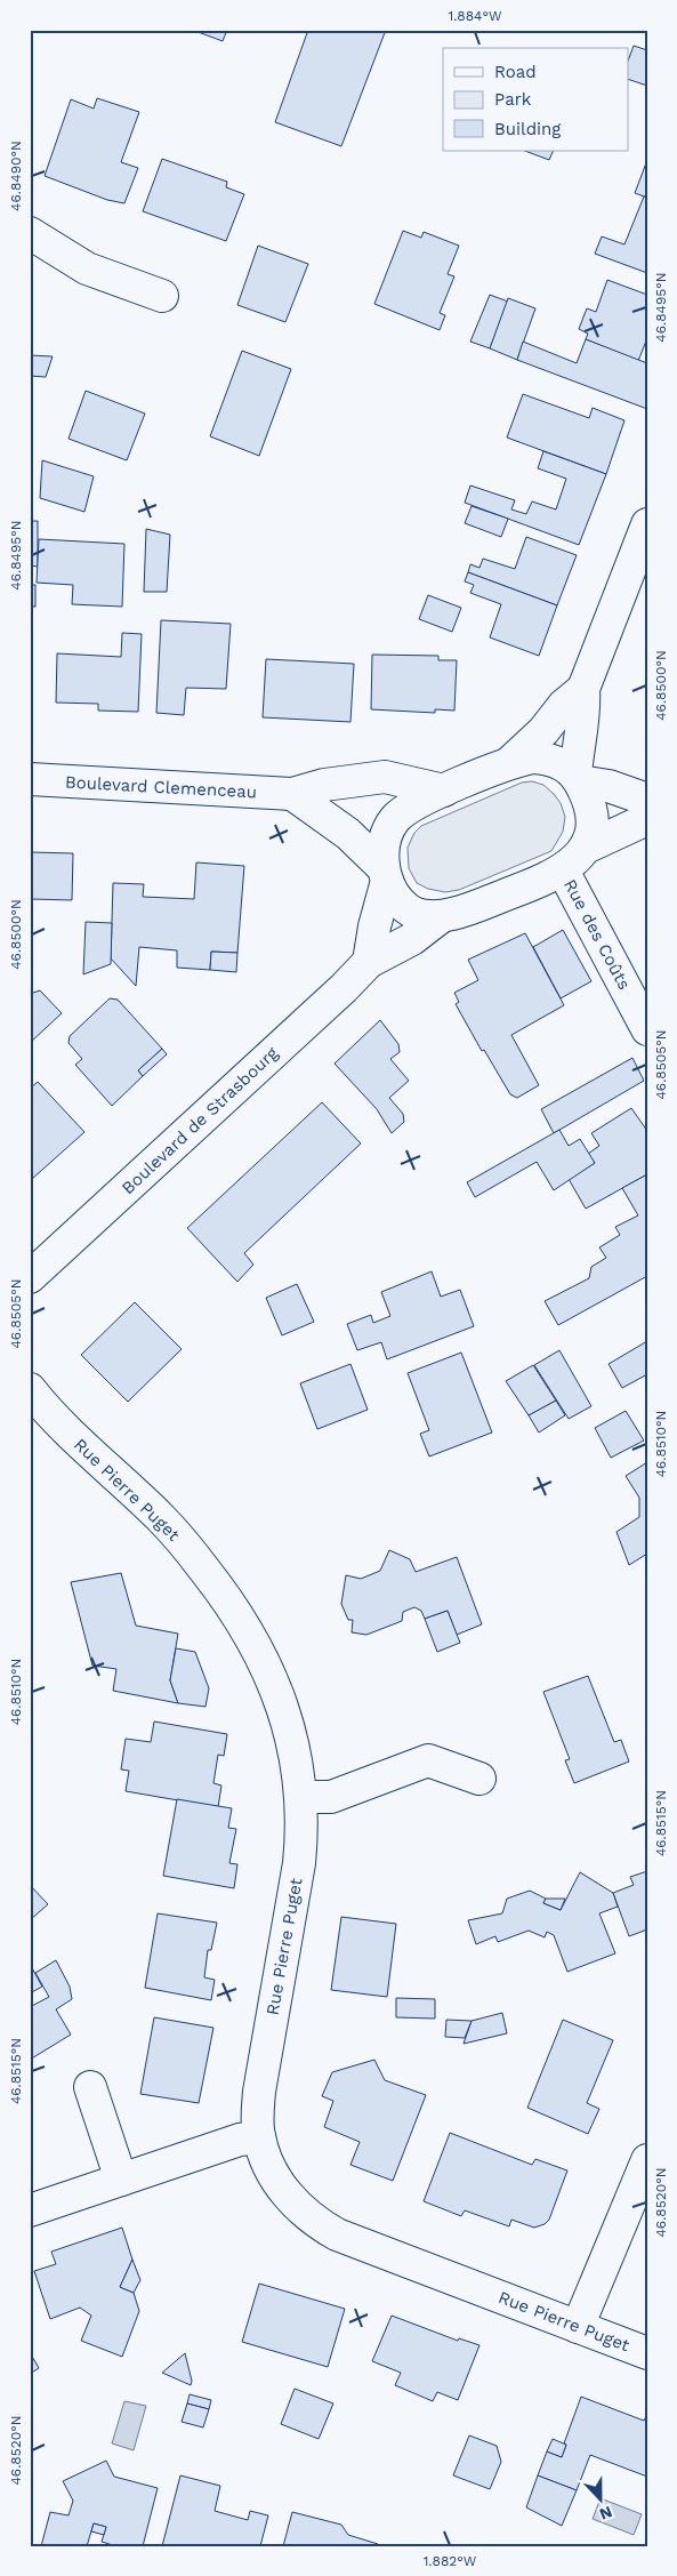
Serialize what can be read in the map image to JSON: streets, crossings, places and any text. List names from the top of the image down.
{
  "streets": {
    "street": [
      "Boulevard Clemenceau",
      "Rue des Coûts",
      "Boulevard de Strasbourg",
      "Rue Pierre Puget"
    ]
  },
  "crossings": [
    ["Boulevard Clemenceau", "Rue des Coûts"],
    ["Boulevard Clemenceau", "Boulevard de Strasbourg"],
    ["Rue des Coûts", "Boulevard de Strasbourg"]
  ],
  "legend": ["Road", "Park", "Building"],
  "north": "bottom",
  "coordinates": [
    "1.884°W",
    "46.8490°N",
    "46.8495°N",
    "46.8500°N",
    "46.8505°N",
    "46.8510°N",
    "46.8515°N",
    "46.8520°N",
    "1.882°W"
  ]
}
